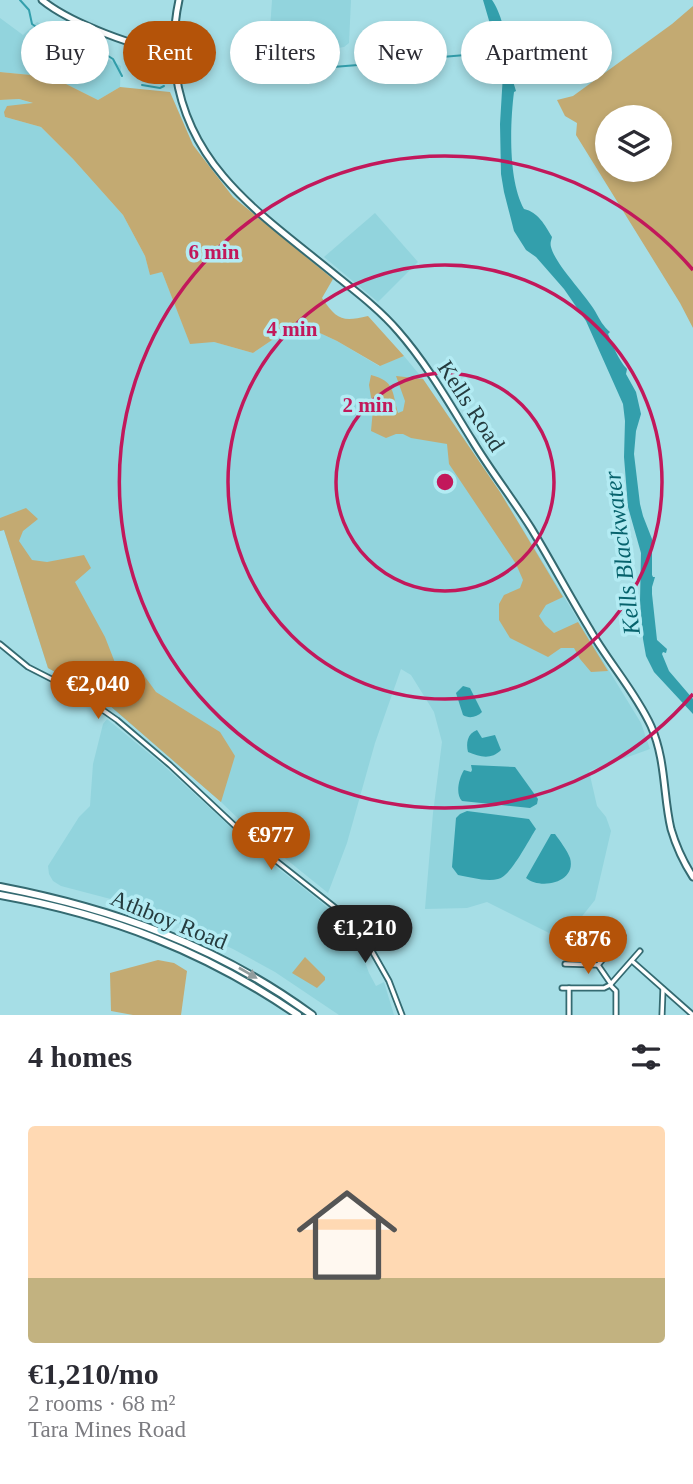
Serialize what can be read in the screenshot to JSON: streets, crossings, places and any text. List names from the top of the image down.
{
  "streets": {
    "main road": ["Kells Road", "Athboy Road"]
  },
  "water": ["Kells Blackwater"],
  "page": {
    "chip": [
      "Buy",
      "Rent",
      "Filters",
      "New",
      "Apartment"
    ],
    "price": [
      "€2,040",
      "€977",
      "€1,210",
      "€876"
    ],
    "heading": "4 homes",
    "list": [
      {
        "name": "€1,210/mo",
        "note": "2 rooms · 68 m² · Tara Mines Road"
      }
    ]
  },
  "rings": ["6 min", "4 min", "2 min"]
}
